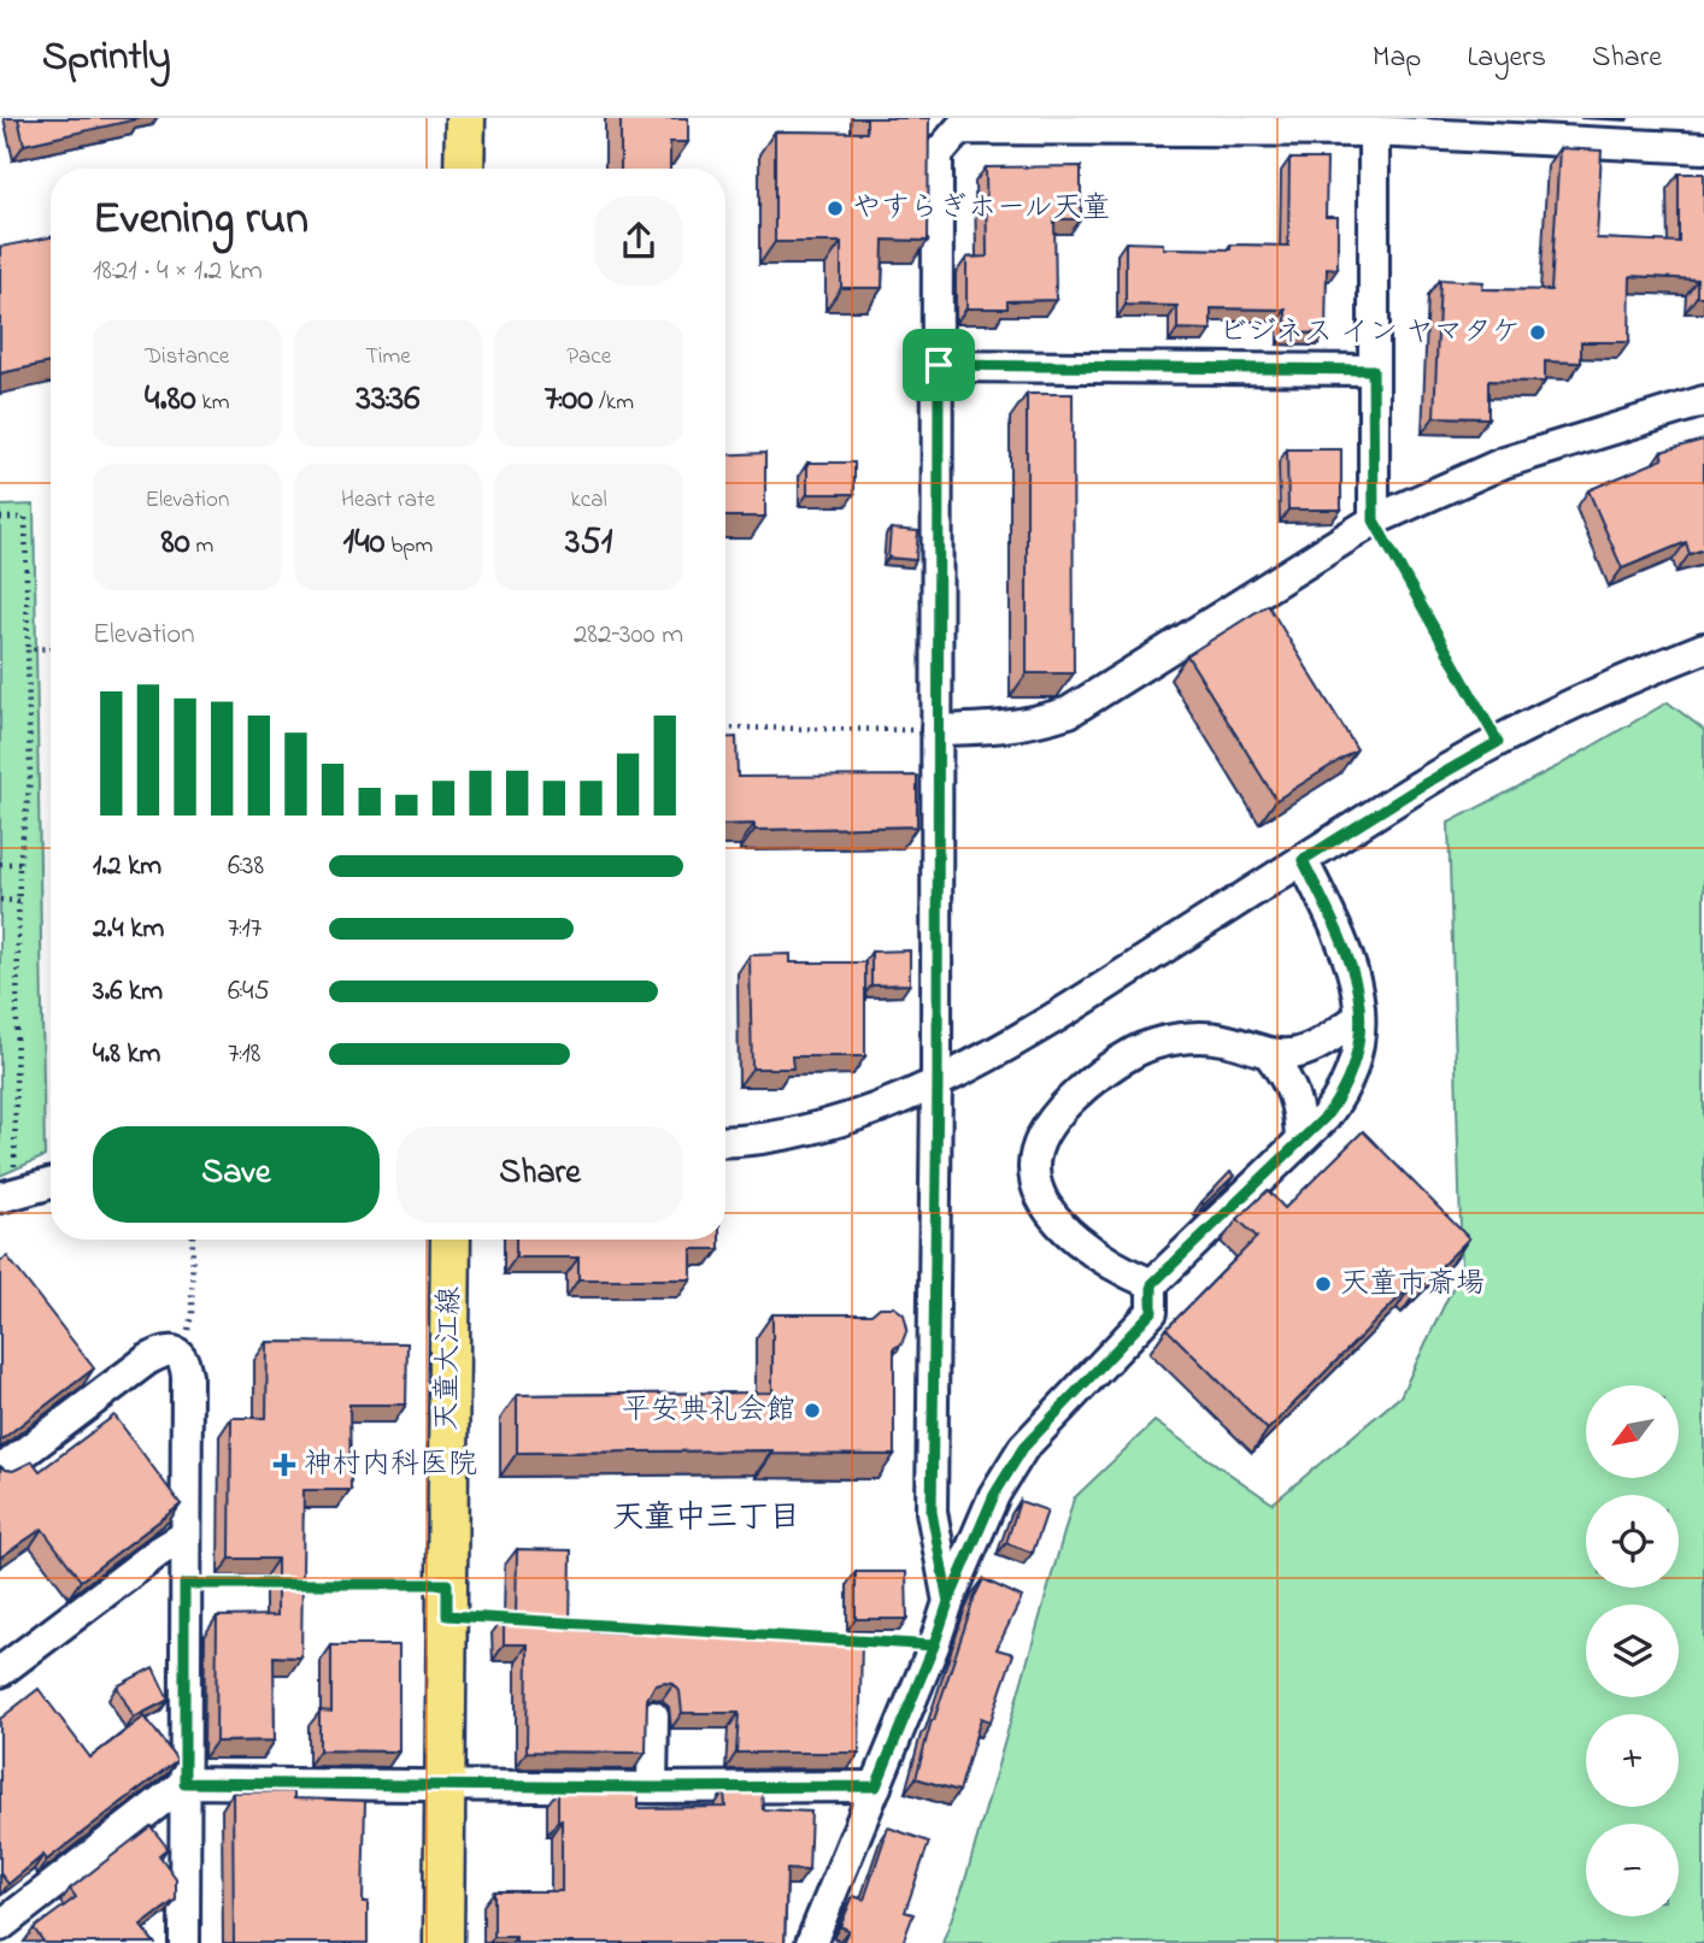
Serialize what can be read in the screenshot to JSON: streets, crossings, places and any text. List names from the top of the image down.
{
  "streets": {
    "main road": ["天童大江線"]
  },
  "districts": ["天童中三丁目"],
  "places": {
    "other": [
      "やすらぎホール天童",
      "ビジネス イン ヤマタケ",
      "天童市斎場",
      "平安典礼会館"
    ],
    "health": ["神村内科医院"]
  },
  "north": "bottom left",
  "page": {
    "header": "Sprintly",
    "nav": ["Map", "Layers", "Share"],
    "heading": ["Evening run", "18:21 · 4 × 1.2 km"],
    "stats": [
      ["Distance", "4.80 km"],
      ["Time", "33:36"],
      ["Pace", "7:00 /km"],
      ["Elevation", "80 m"],
      ["Heart rate", "140 bpm"],
      ["kcal", "351"]
    ],
    "chart": ["Elevation", "282–300 m"],
    "list": [
      {
        "name": "1.2 km",
        "note": "6:38"
      },
      {
        "name": "2.4 km",
        "note": "7:17"
      },
      {
        "name": "3.6 km",
        "note": "6:45"
      },
      {
        "name": "4.8 km",
        "note": "7:18"
      }
    ],
    "buttons": ["Save", "Share"],
    "map_buttons": ["+", "−"]
  }
}
